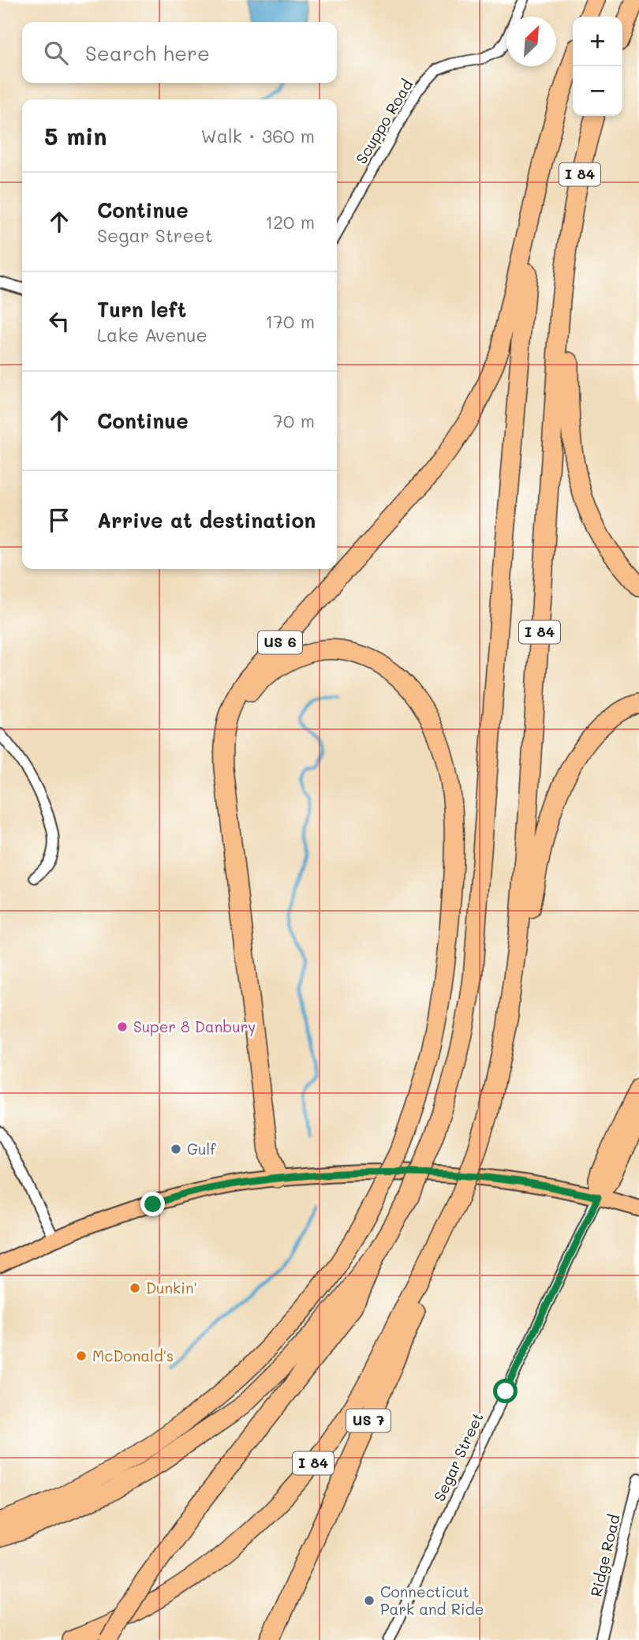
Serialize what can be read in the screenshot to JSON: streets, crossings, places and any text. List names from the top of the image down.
{
  "streets": {
    "highway": ["I 84", "US 6", "US 7"],
    "street": ["Scuppo Road", "Segar Street", "Ridge Road"]
  },
  "crossings": [
    ["I 84", "US 6"],
    ["I 84", "US 7"]
  ],
  "places": [
    "Super 8 Danbury",
    "Gulf",
    "Dunkin'",
    "McDonald's",
    "Connecticut Park and Ride"
  ],
  "north": "top right",
  "page": {
    "map_buttons": ["+", "−"],
    "search": "Search here",
    "heading": ["5 min", "Walk · 360 m"],
    "list": [
      ["Continue", "Segar Street", "120 m"],
      ["Turn left", "Lake Avenue", "170 m"],
      ["Continue", "70 m"],
      "Arrive at destination"
    ]
  }
}
